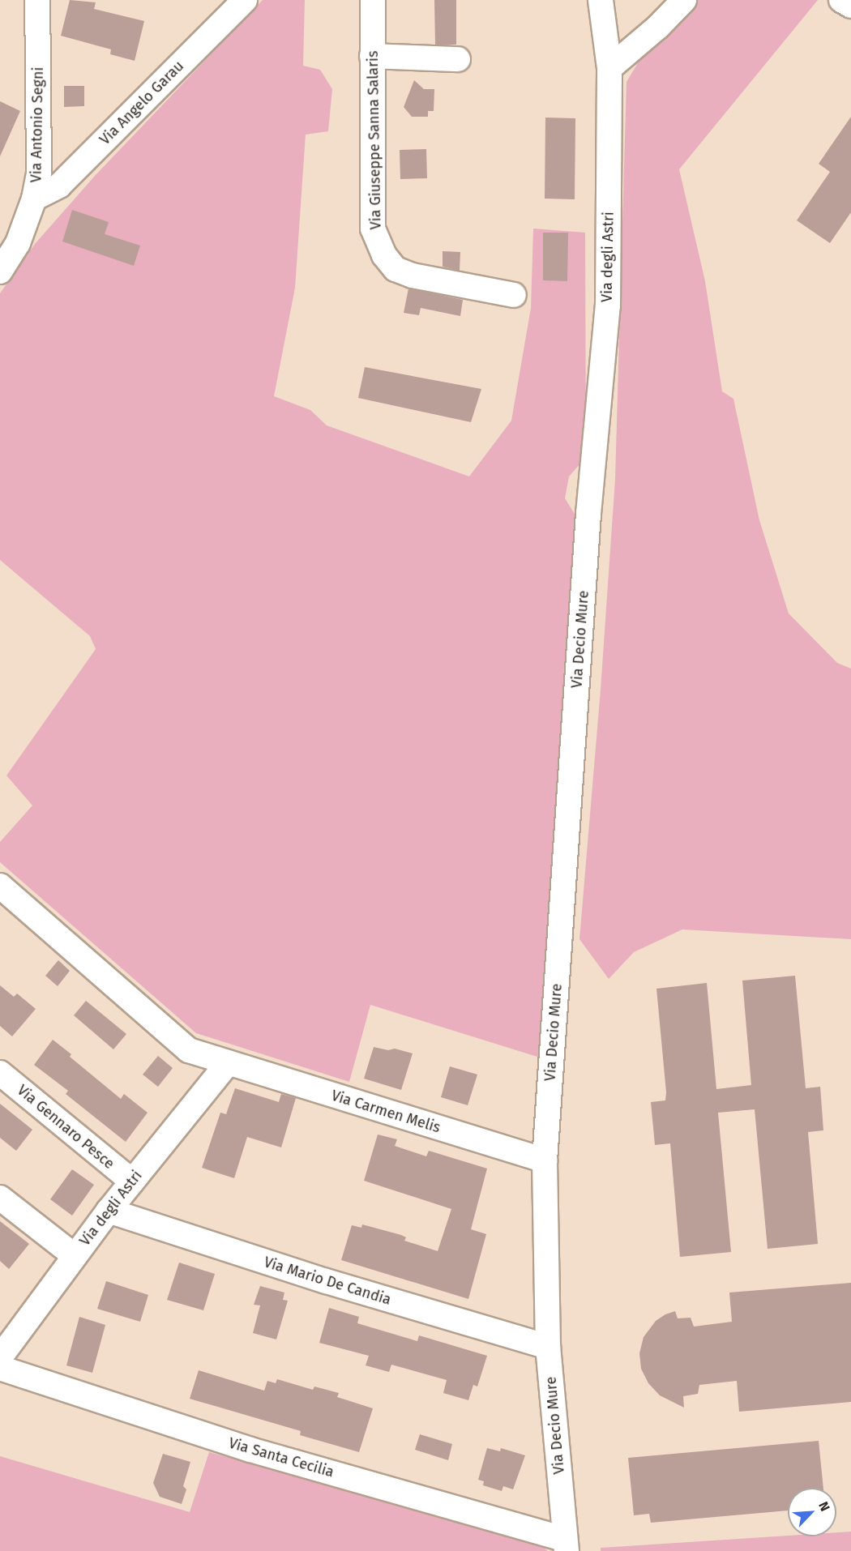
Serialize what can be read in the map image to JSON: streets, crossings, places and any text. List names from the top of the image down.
{
  "streets": {
    "street": [
      "Via Angelo Garau",
      "Via Antonio Segni",
      "Via Giuseppe Sanna Salaris",
      "Via degli Astri",
      "Via Decio Mure",
      "Via Carmen Melis",
      "Via Gennaro Pesce",
      "Via Mario De Candia",
      "Via Santa Cecilia"
    ]
  },
  "crossings": [
    ["Via Angelo Garau", "Via Antonio Segni"],
    ["Via degli Astri", "Via Decio Mure"],
    ["Via degli Astri", "Via Carmen Melis"],
    ["Via degli Astri", "Via Gennaro Pesce"],
    ["Via degli Astri", "Via Mario De Candia"],
    ["Via Decio Mure", "Via Carmen Melis"],
    ["Via Decio Mure", "Via Mario De Candia"],
    ["Via Decio Mure", "Via Santa Cecilia"]
  ],
  "north": "top right"
}
